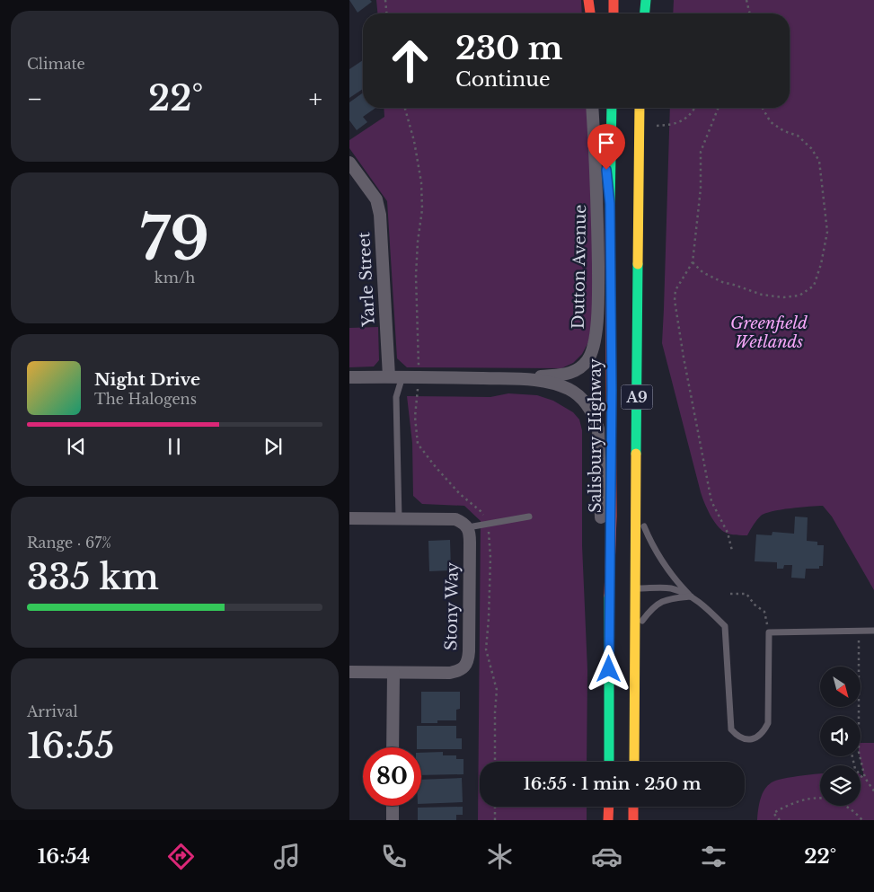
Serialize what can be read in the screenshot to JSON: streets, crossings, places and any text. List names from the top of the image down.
{
  "streets": {
    "highway": ["A9", "Salisbury Highway"],
    "street": ["Dutton Avenue", "Yarle Street", "Stony Way"]
  },
  "crossings": [
    ["Dutton Avenue", "Yarle Street"],
    ["Dutton Avenue", "Salisbury Highway"]
  ],
  "parks": ["Greenfield Wetlands"],
  "north": "bottom right",
  "page": {
    "tile": [
      "Climate",
      ["79", "km/h"],
      ["Range · 67%", "335 km"],
      ["Arrival", "16:55"]
    ],
    "turn": ["230 m", "Continue"],
    "heat": ["−", "22°", "+"],
    "song": ["Night Drive", "The Halogens"],
    "limit": "80",
    "trip": "16:55 · 1 min · 250 m",
    "tabs": ["16:54", "22°"]
  }
}
